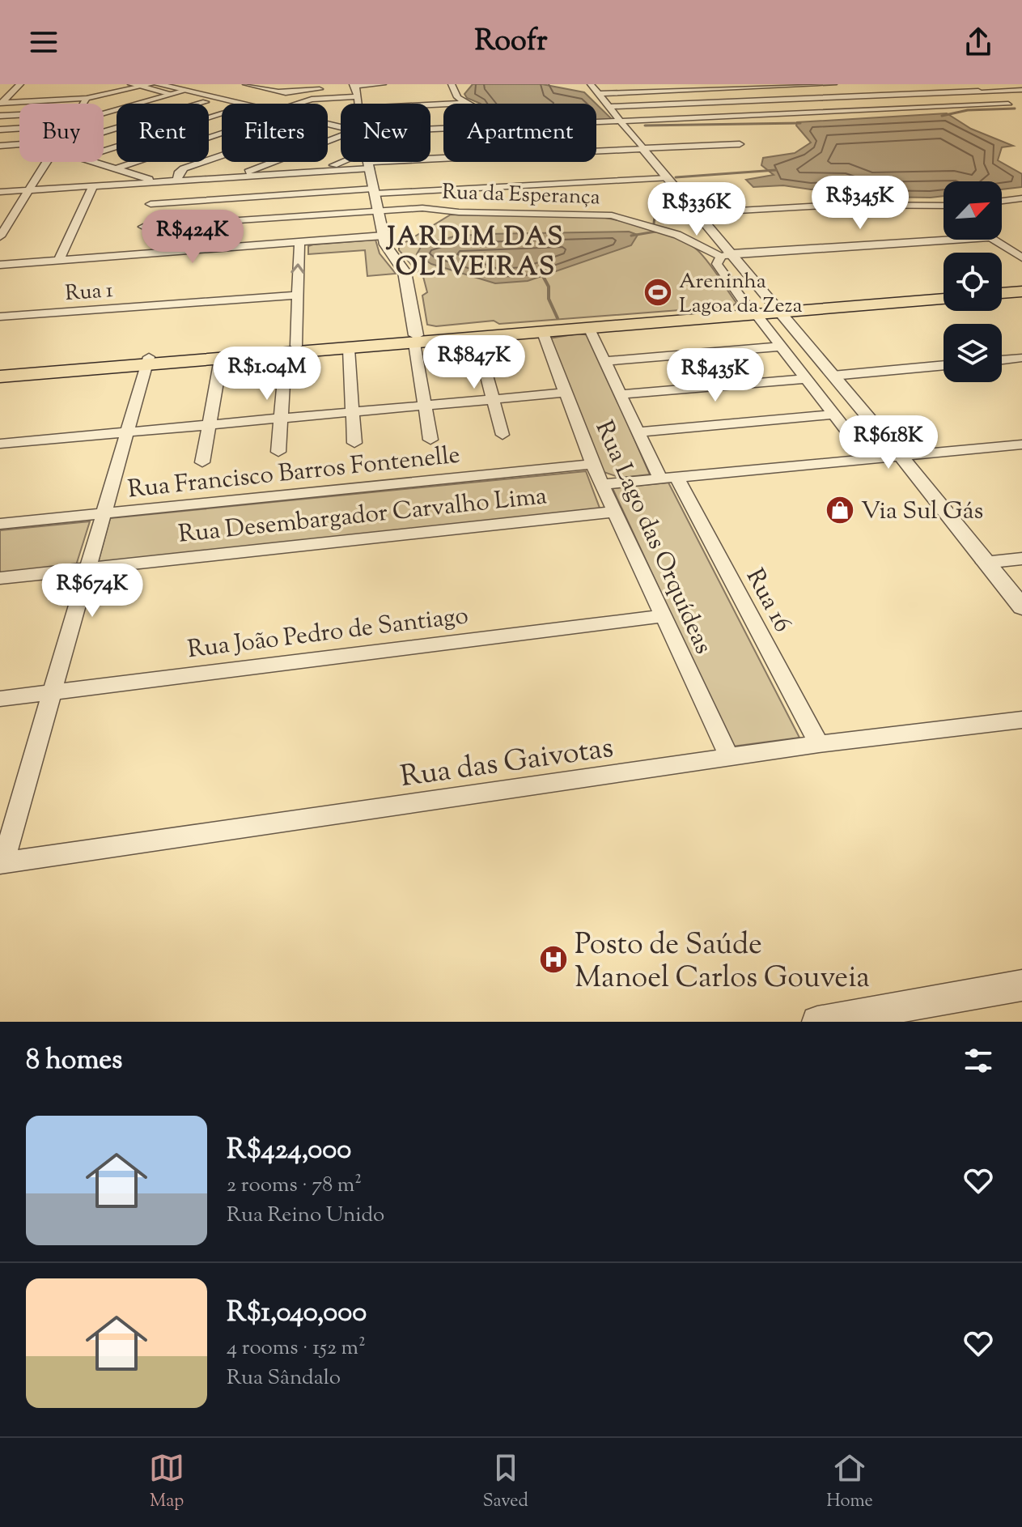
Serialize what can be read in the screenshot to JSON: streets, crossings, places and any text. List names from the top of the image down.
{
  "streets": {
    "street": [
      "Rua da Esperança",
      "Rua 1",
      "Rua Francisco Barros Fontenelle",
      "Rua Desembargador Carvalho Lima",
      "Rua Lago das Orquídeas",
      "Rua 16",
      "Rua João Pedro de Santiago",
      "Rua das Gaivotas"
    ]
  },
  "crossings": [
    ["Rua Francisco Barros Fontenelle", "Rua Lago das Orquídeas"],
    ["Rua Desembargador Carvalho Lima", "Rua Lago das Orquídeas"],
    ["Rua Lago das Orquídeas", "Rua 16"],
    ["Rua Lago das Orquídeas", "Rua João Pedro de Santiago"],
    ["Rua Lago das Orquídeas", "Rua das Gaivotas"],
    ["Rua 16", "Rua das Gaivotas"]
  ],
  "districts": ["JARDIM DAS OLIVEIRAS"],
  "places": {
    "sports": ["Areninha Lagoa da Zeza"],
    "shop": ["Via Sul Gás"],
    "hospital": ["Posto de Saúde Manoel Carlos Gouveia"]
  },
  "north": "top right",
  "page": {
    "header": "Roofr",
    "chip": [
      "Buy",
      "Rent",
      "Filters",
      "New",
      "Apartment"
    ],
    "price": [
      "R$345K",
      "R$336K",
      "R$424K",
      "R$847K",
      "R$1.04M",
      "R$435K",
      "R$618K",
      "R$674K"
    ],
    "heading": "8 homes",
    "list": [
      {
        "name": "R$424,000",
        "note": "2 rooms · 78 m² · Rua Reino Unido"
      },
      {
        "name": "R$1,040,000",
        "note": "4 rooms · 152 m² · Rua Sândalo"
      }
    ],
    "tabs": ["Map", "Saved", "Home"]
  }
}
